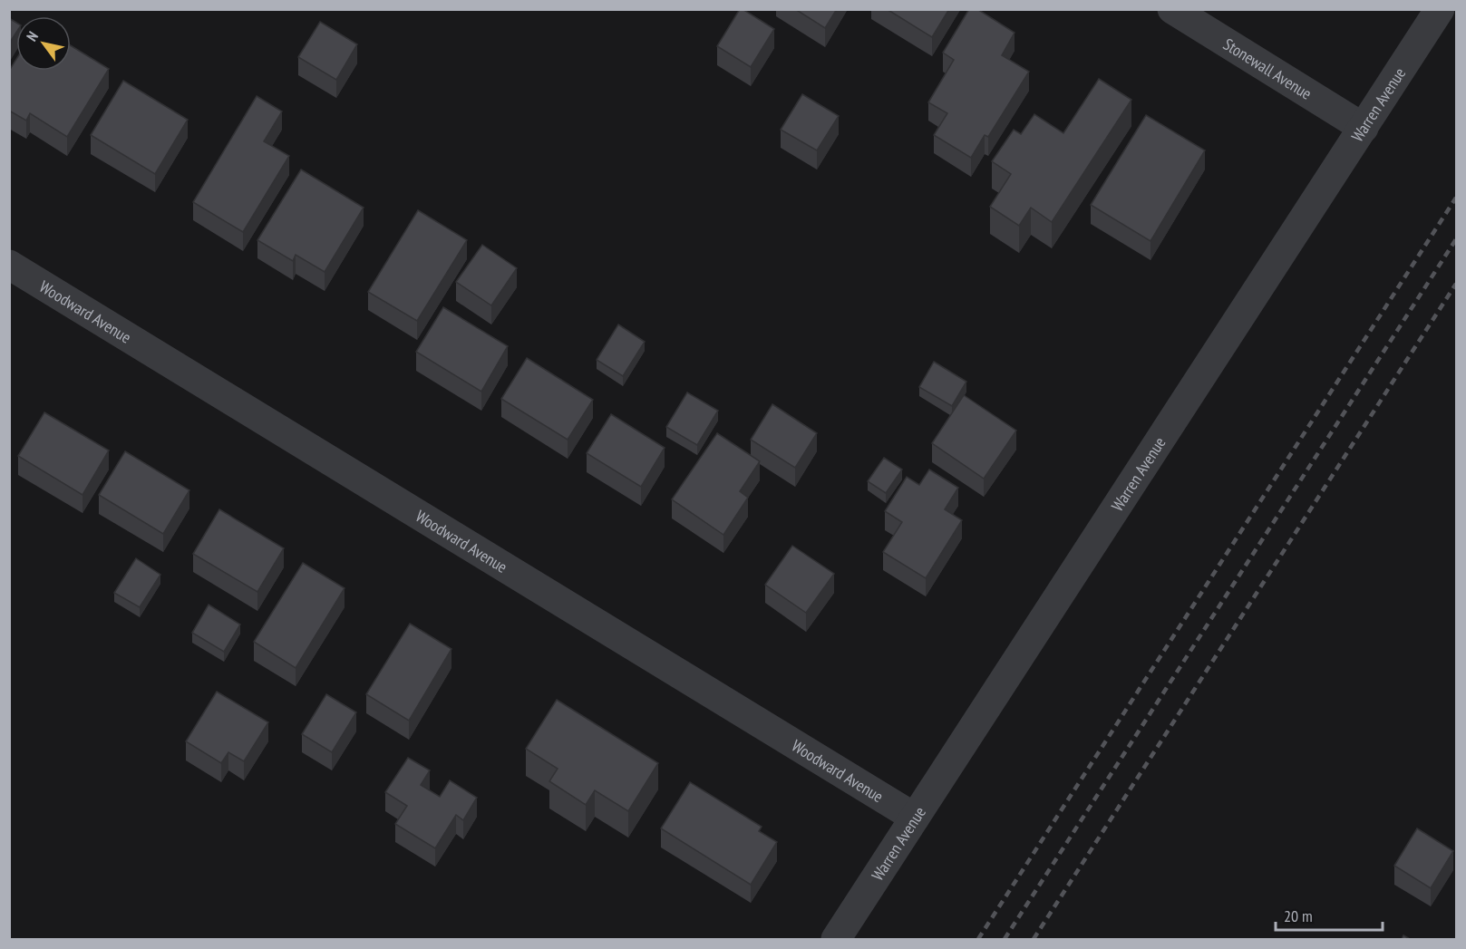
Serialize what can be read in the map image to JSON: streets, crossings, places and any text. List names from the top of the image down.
{
  "streets": {
    "street": ["Stonewall Avenue", "Warren Avenue", "Woodward Avenue"]
  },
  "crossings": [
    ["Stonewall Avenue", "Warren Avenue"],
    ["Warren Avenue", "Woodward Avenue"]
  ],
  "scale_bar": "20 m",
  "north": "top left"
}
